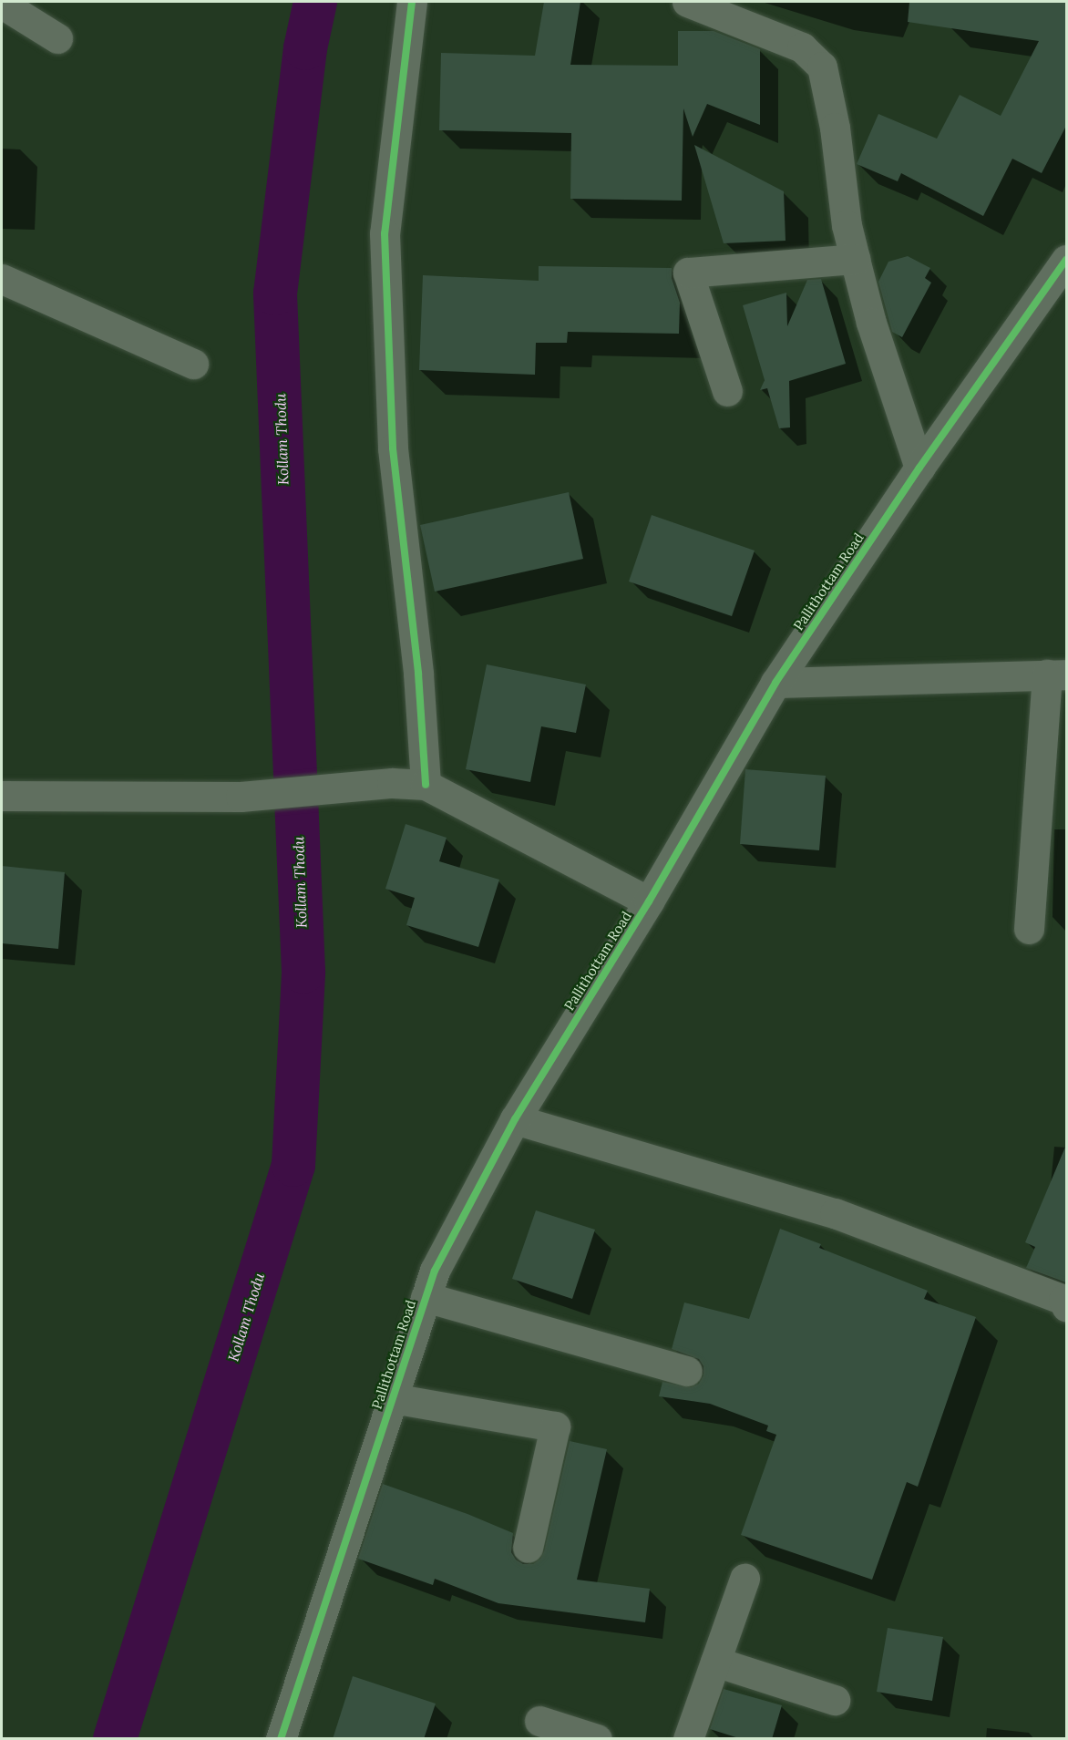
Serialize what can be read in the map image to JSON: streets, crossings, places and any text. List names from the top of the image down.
{
  "streets": {
    "street": ["Pallithottam Road"]
  },
  "water": ["Kollam Thodu"]
}
